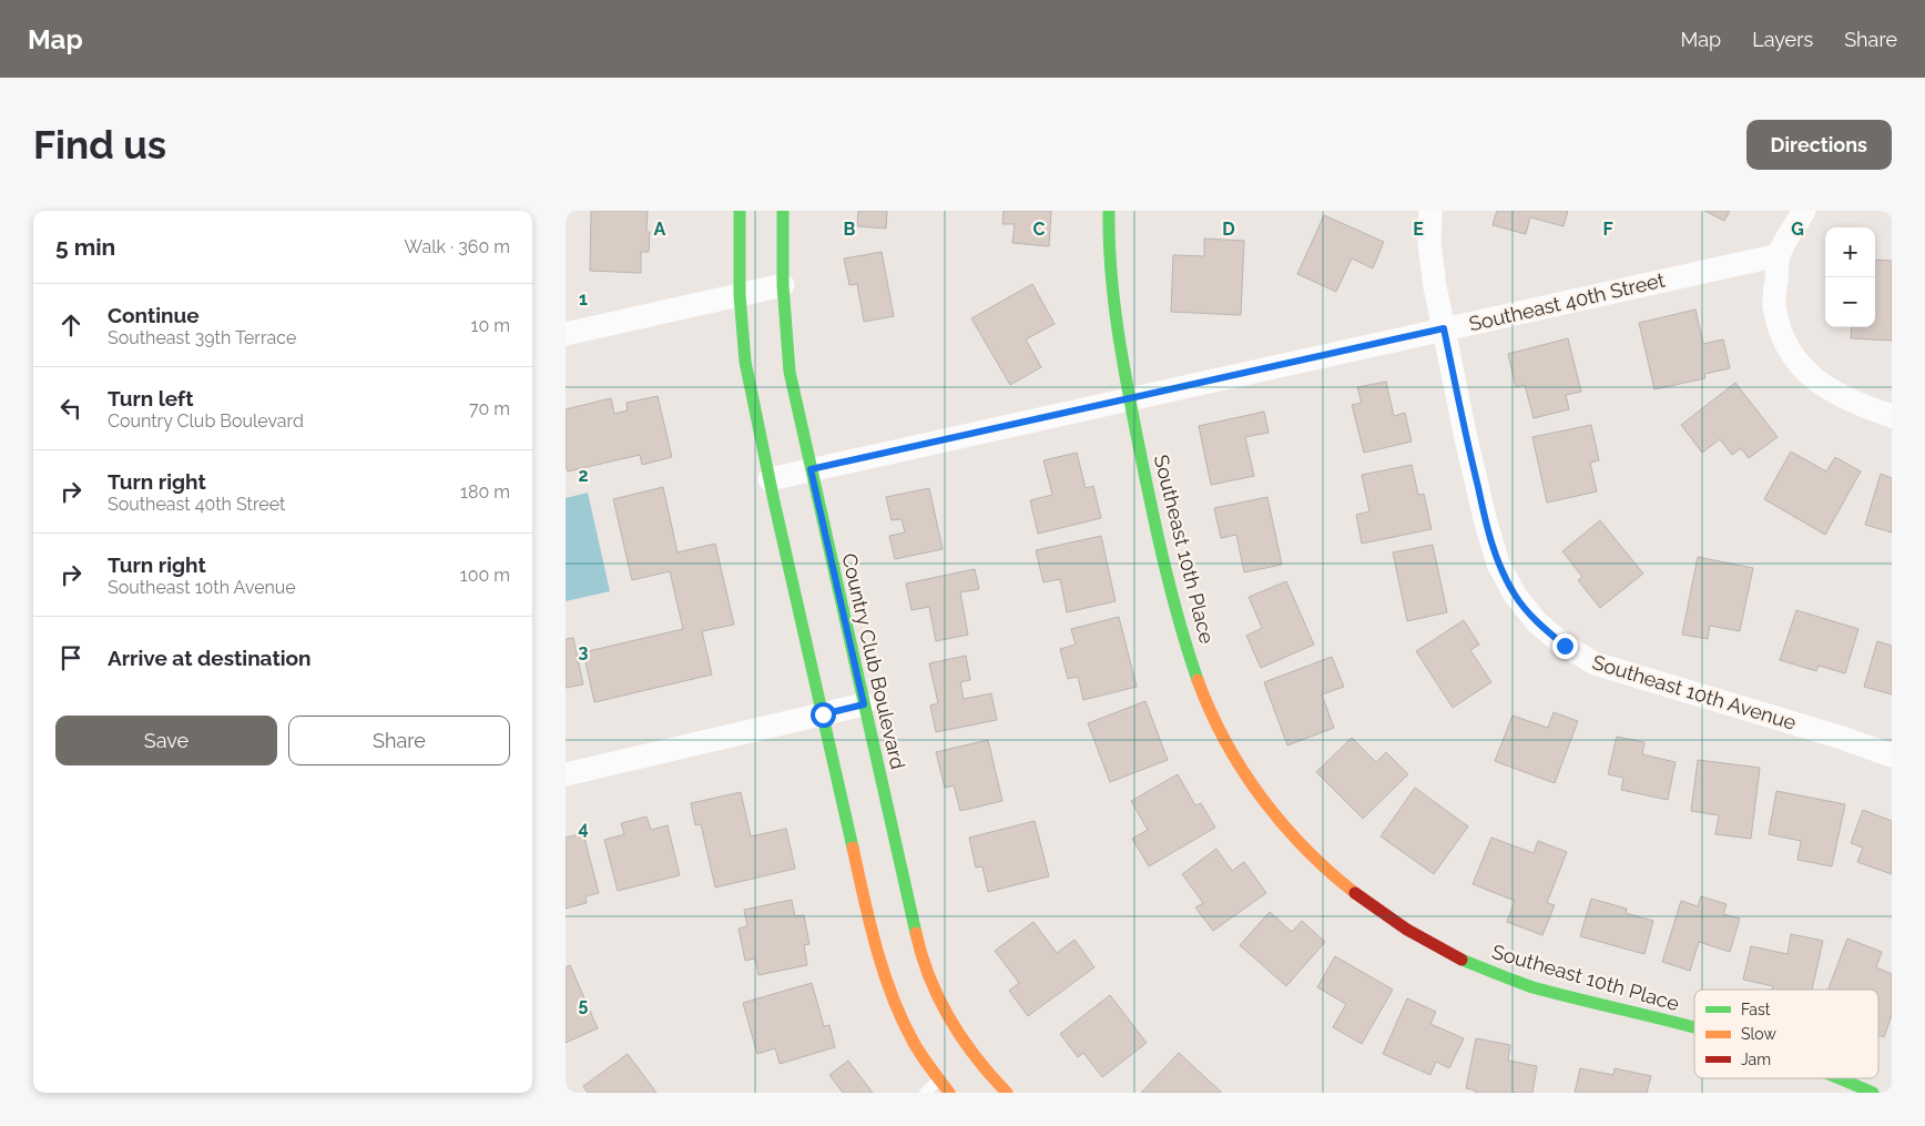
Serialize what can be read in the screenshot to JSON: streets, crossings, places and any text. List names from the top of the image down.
{
  "streets": {
    "main road": ["Southeast 10th Place", "Country Club Boulevard"],
    "street": ["Southeast 40th Street", "Southeast 10th Avenue"]
  },
  "crossings": [
    ["Southeast 40th Street", "Southeast 10th Place"],
    ["Southeast 40th Street", "Country Club Boulevard"],
    ["Southeast 40th Street", "Southeast 10th Avenue"]
  ],
  "legend": ["Fast", "Slow", "Jam"],
  "page": {
    "header": "Map",
    "nav": ["Map", "Layers", "Share"],
    "buttons": [
      "Directions",
      ["Save", "Share"]
    ],
    "title": "Find us",
    "heading": ["5 min", "Walk · 360 m"],
    "map_buttons": ["+", "−"],
    "list": [
      ["Continue", "Southeast 39th Terrace", "10 m"],
      ["Turn left", "Country Club Boulevard", "70 m"],
      ["Turn right", "Southeast 40th Street", "180 m"],
      ["Turn right", "Southeast 10th Avenue", "100 m"],
      "Arrive at destination"
    ]
  },
  "grid": {
    "columns": [
      "A",
      "B",
      "C",
      "D",
      "E",
      "F",
      "G"
    ],
    "rows": [
      "1",
      "2",
      "3",
      "4",
      "5"
    ]
  }
}
